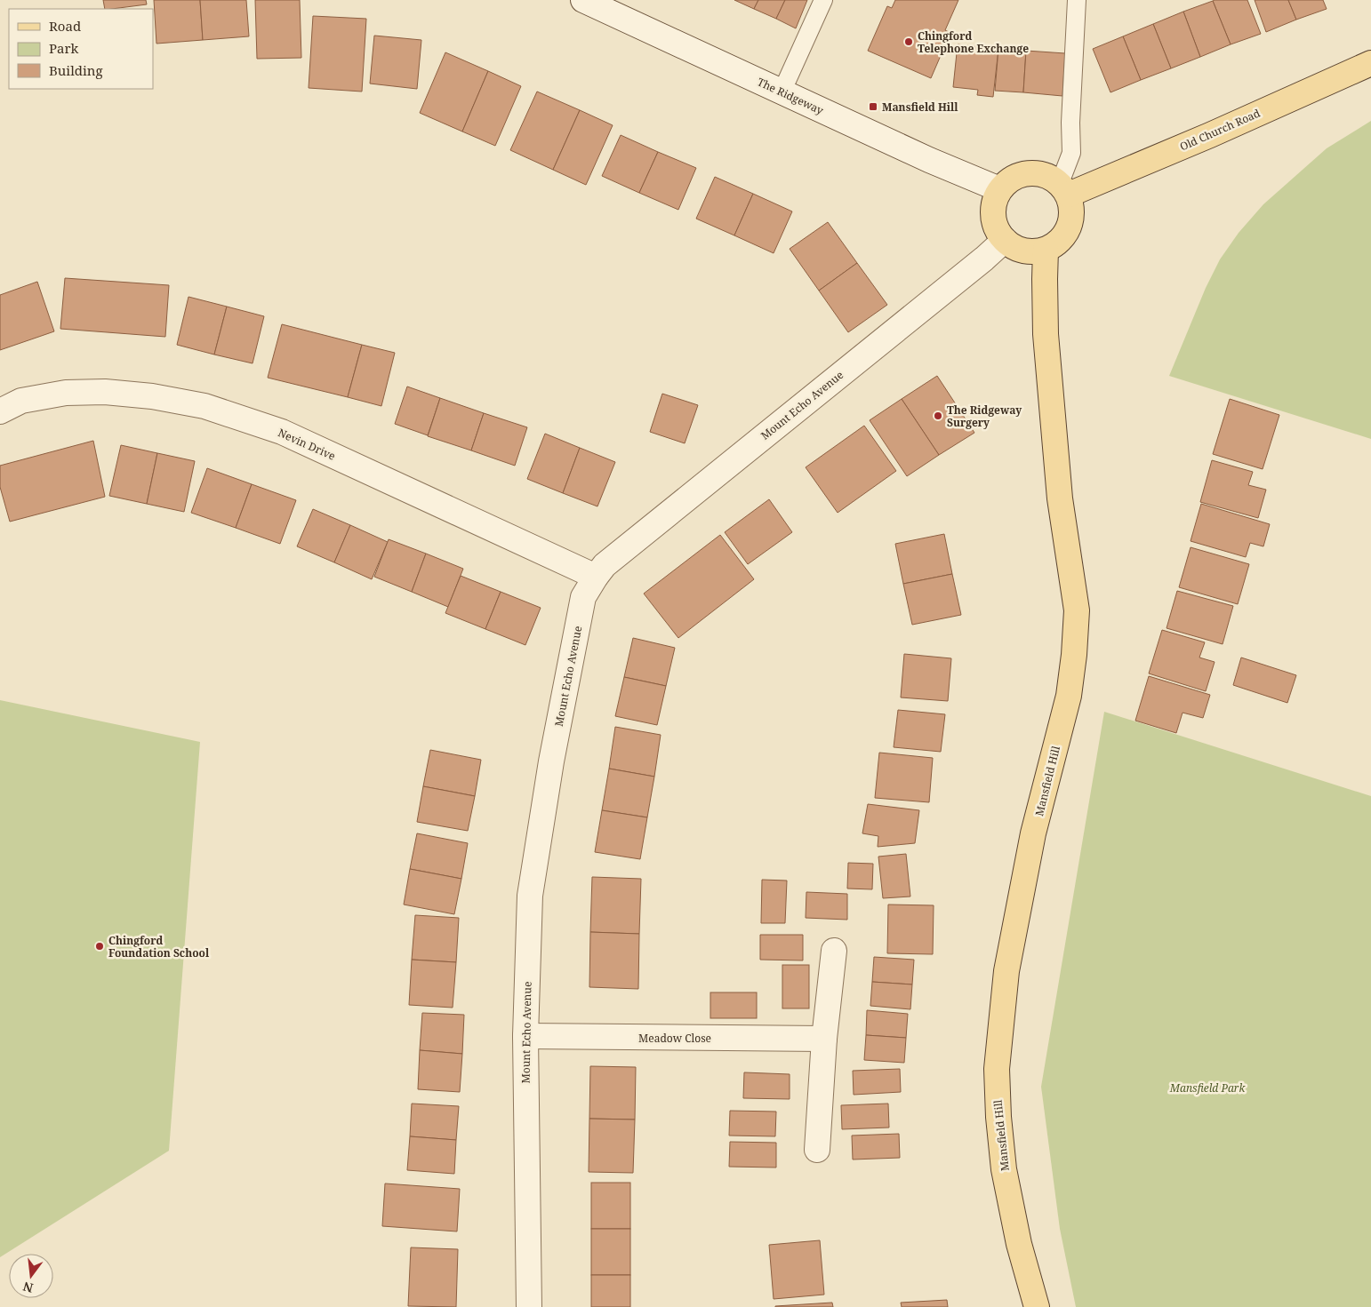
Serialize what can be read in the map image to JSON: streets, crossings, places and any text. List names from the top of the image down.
{
  "streets": {
    "main road": ["Old Church Road", "Mansfield Hill"],
    "street": [
      "The Ridgeway",
      "Mount Echo Avenue",
      "Nevin Drive",
      "Meadow Close"
    ]
  },
  "crossings": [
    ["The Ridgeway", "Old Church Road"],
    ["The Ridgeway", "Mount Echo Avenue"],
    ["The Ridgeway", "Mansfield Hill"],
    ["Old Church Road", "Mount Echo Avenue"],
    ["Old Church Road", "Mansfield Hill"],
    ["Mount Echo Avenue", "Nevin Drive"],
    ["Mount Echo Avenue", "Mansfield Hill"],
    ["Mount Echo Avenue", "Meadow Close"]
  ],
  "parks": ["Mansfield Park"],
  "places": {
    "other": ["Chingford Telephone Exchange", "The Ridgeway Surgery", "Chingford Foundation School"],
    "transit": ["Mansfield Hill"]
  },
  "legend": ["Road", "Park", "Building"],
  "north": "bottom"
}
